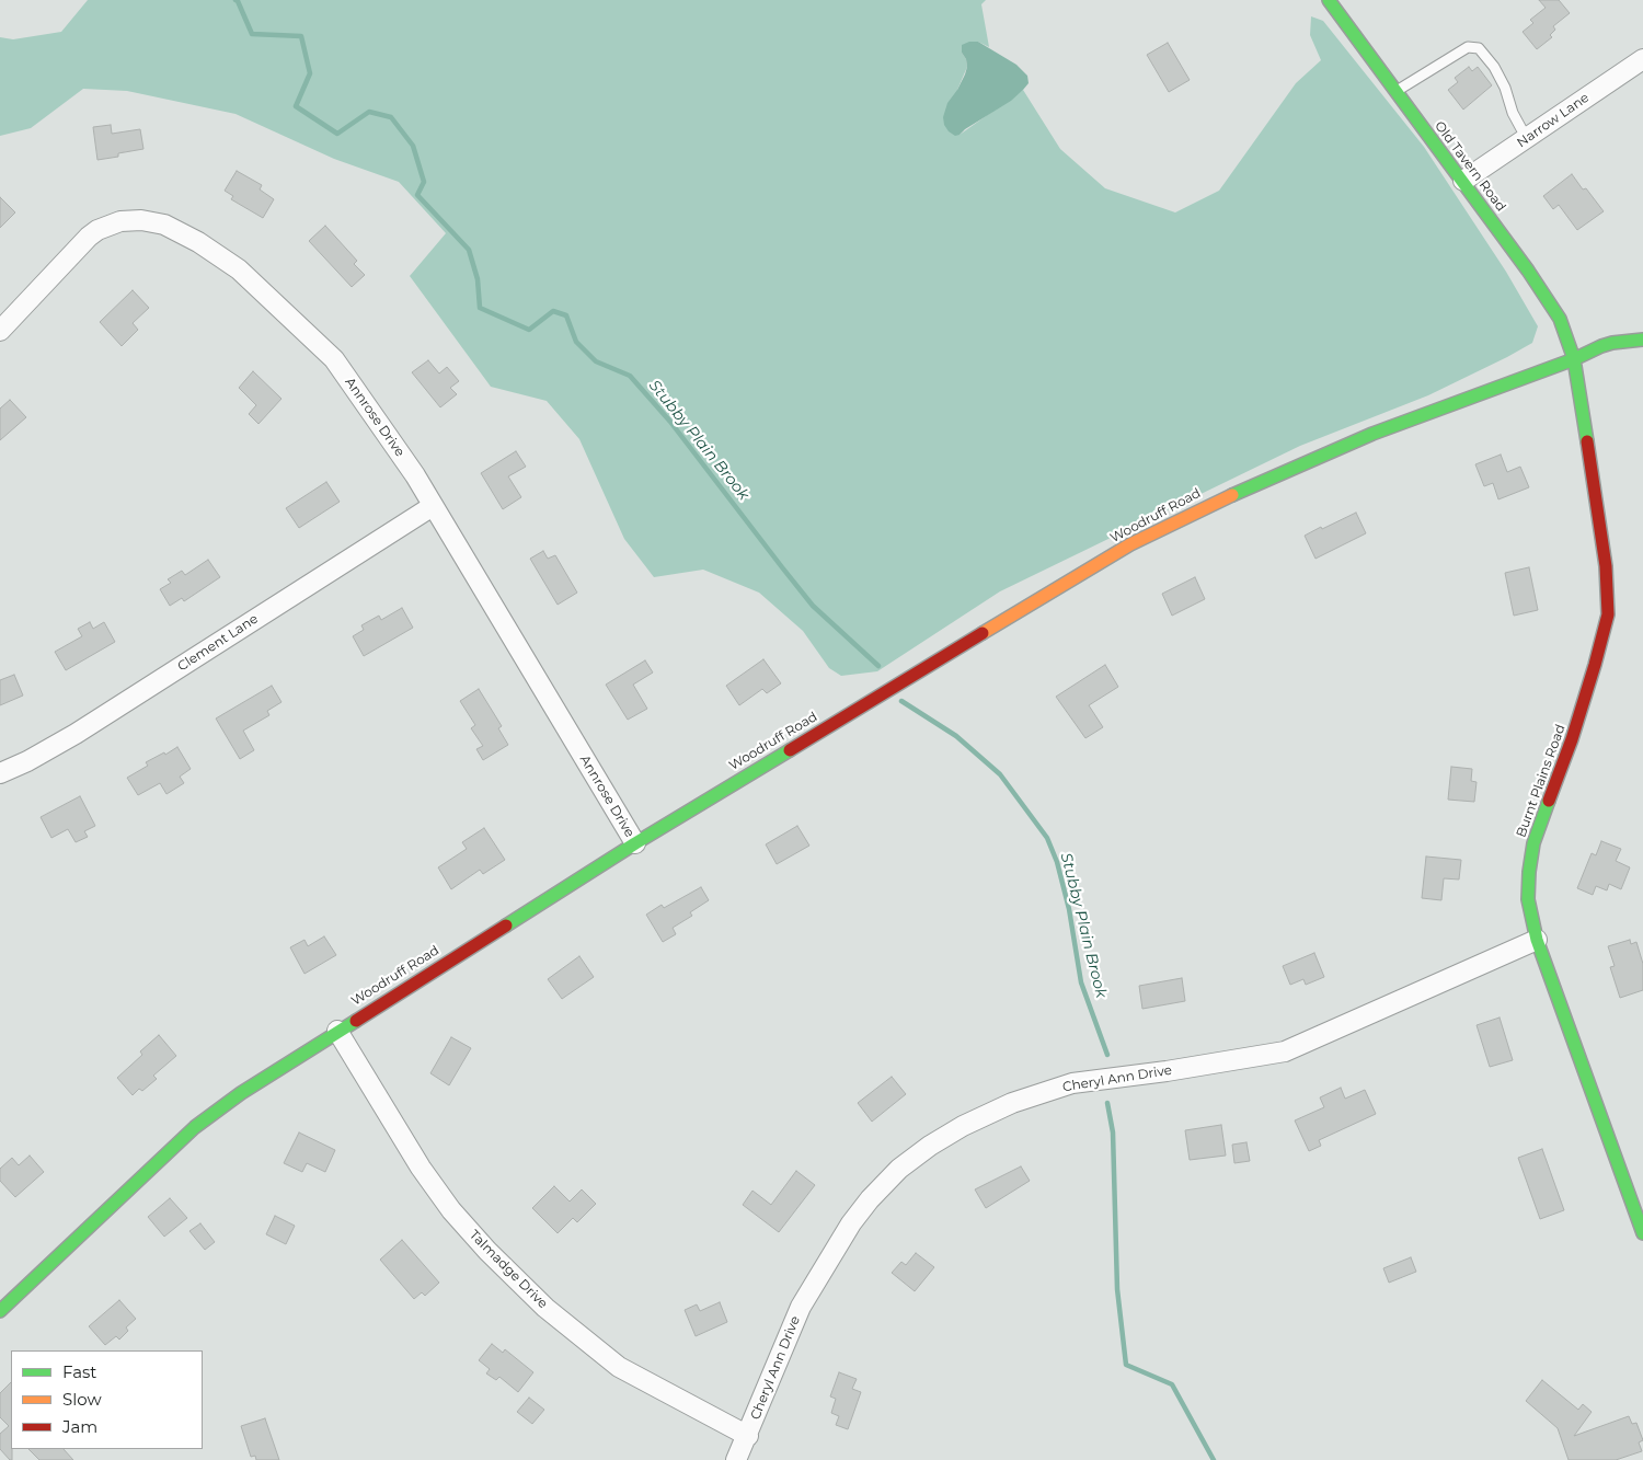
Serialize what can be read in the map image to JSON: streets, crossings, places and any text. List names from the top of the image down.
{
  "streets": {
    "street": [
      "Narrow Lane",
      "Old Tavern Road",
      "Annrose Drive",
      "Woodruff Road",
      "Clement Lane",
      "Burnt Plains Road",
      "Cheryl Ann Drive",
      "Talmadge Drive"
    ]
  },
  "crossings": [
    ["Narrow Lane", "Old Tavern Road"],
    ["Old Tavern Road", "Woodruff Road"],
    ["Old Tavern Road", "Burnt Plains Road"],
    ["Annrose Drive", "Woodruff Road"],
    ["Annrose Drive", "Clement Lane"],
    ["Woodruff Road", "Burnt Plains Road"],
    ["Woodruff Road", "Talmadge Drive"],
    ["Burnt Plains Road", "Cheryl Ann Drive"],
    ["Cheryl Ann Drive", "Talmadge Drive"]
  ],
  "water": ["Stubby Plain Brook"],
  "legend": ["Fast", "Slow", "Jam"]
}
